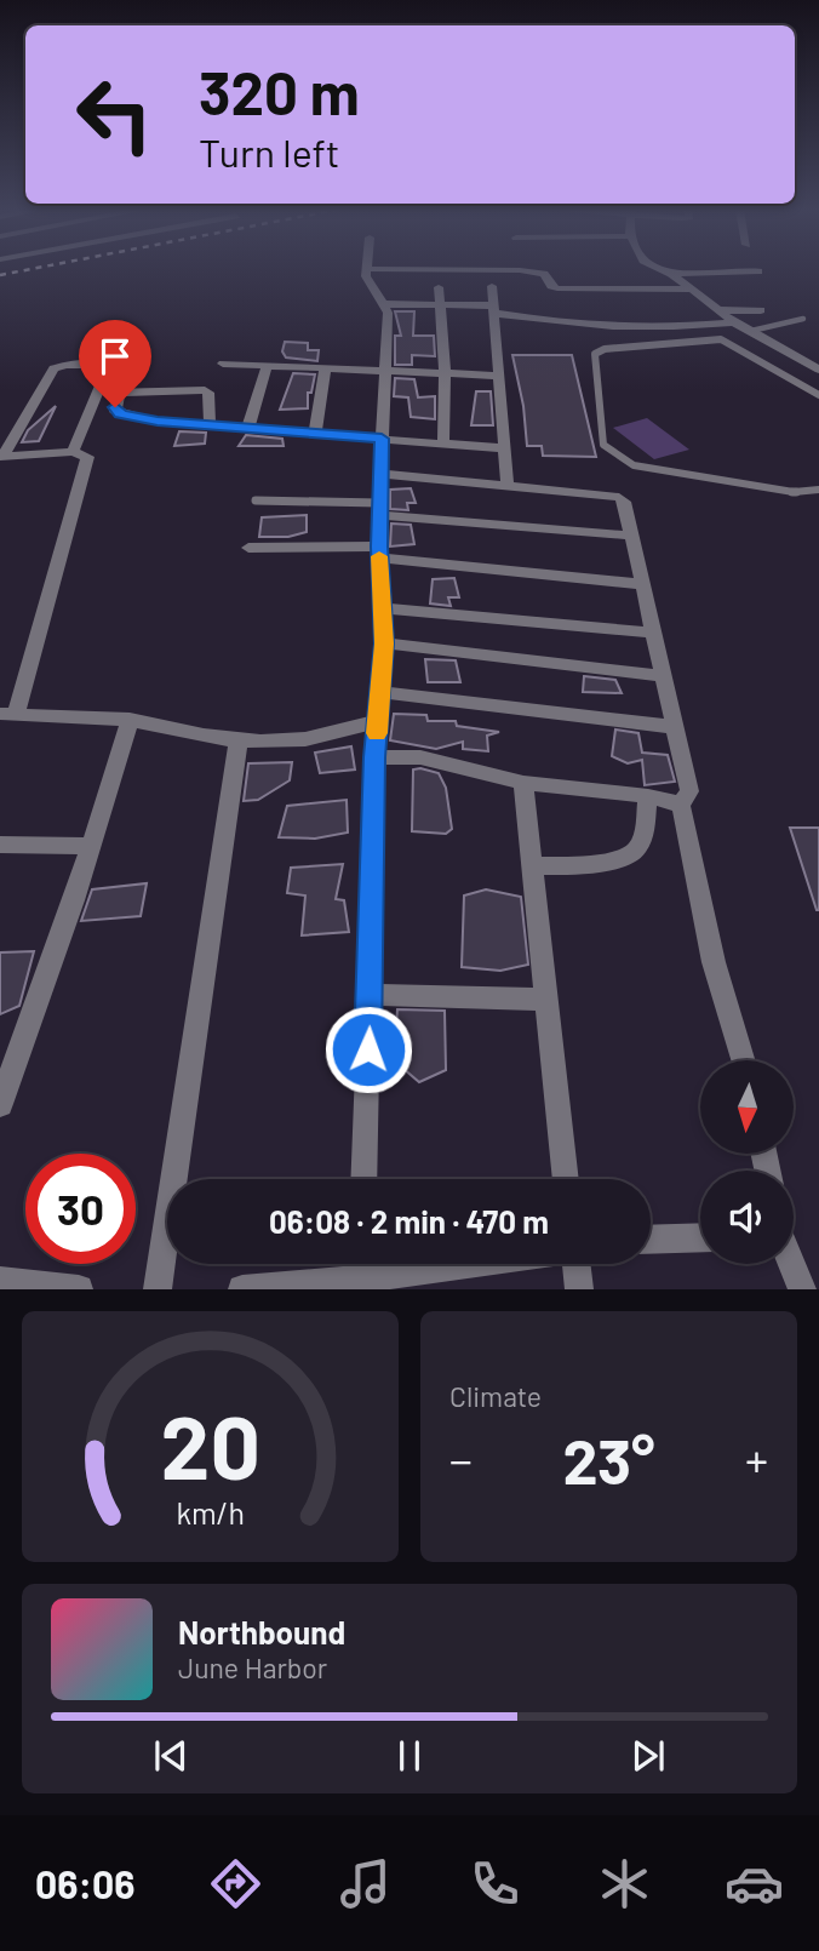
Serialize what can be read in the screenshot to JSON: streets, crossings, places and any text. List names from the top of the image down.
{
  "north": "bottom",
  "page": {
    "turn": ["320 m", "Turn left"],
    "limit": "30",
    "trip": "06:08 · 2 min · 470 m",
    "tile": "Climate",
    "heat": ["−", "23°", "+"],
    "song": ["Northbound", "June Harbor"],
    "tabs": "06:06",
    "gauge": ["20", "km/h"]
  }
}
